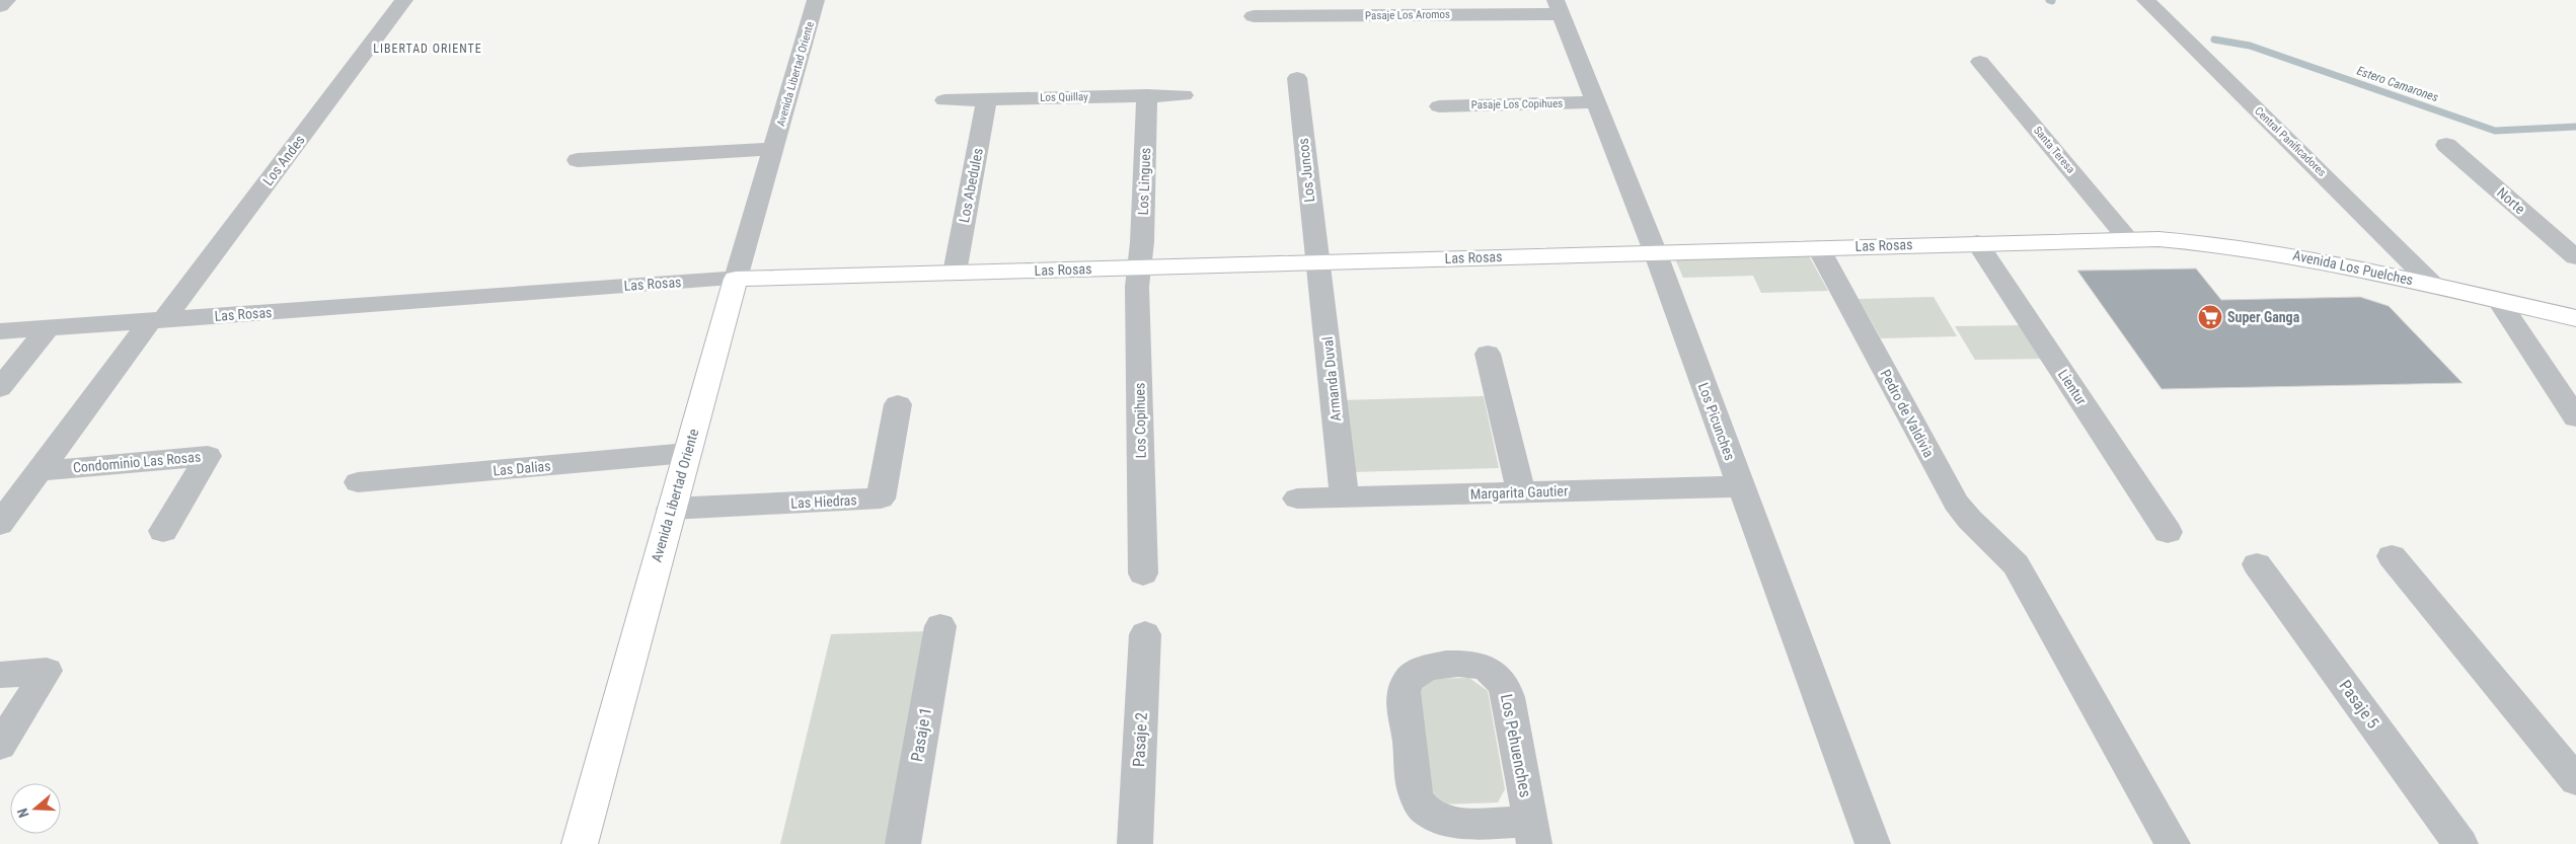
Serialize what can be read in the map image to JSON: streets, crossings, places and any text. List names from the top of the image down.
{
  "streets": {
    "main road": ["Avenida Libertad Oriente", "Las Rosas", "Avenida Los Puelches"],
    "street": [
      "Pasaje Los Aromos",
      "Los Quillay",
      "Pasaje Los Copihues",
      "Central Panificadores",
      "Santa Teresa",
      "Los Andes",
      "Los Juncos",
      "Los Lingues",
      "Los Abedules",
      "Norte",
      "Armanda Duval",
      "Lientur",
      "Pedro de Valdivia",
      "Los Copihues",
      "Los Picunches",
      "Condominio Las Rosas",
      "Las Dalias",
      "Margarita Gautier",
      "Las Hiedras",
      "Pasaje 5",
      "Pasaje 1",
      "Pasaje 2",
      "Los Pehuenches"
    ]
  },
  "crossings": [
    ["Pasaje Los Aromos", "Los Picunches"],
    ["Avenida Libertad Oriente", "Las Rosas"],
    ["Avenida Libertad Oriente", "Las Dalias"],
    ["Avenida Libertad Oriente", "Las Hiedras"],
    ["Los Quillay", "Los Lingues"],
    ["Los Quillay", "Los Abedules"],
    ["Pasaje Los Copihues", "Los Picunches"],
    ["Central Panificadores", "Avenida Los Puelches"],
    ["Santa Teresa", "Las Rosas"],
    ["Santa Teresa", "Avenida Los Puelches"],
    ["Los Andes", "Las Rosas"],
    ["Los Andes", "Condominio Las Rosas"],
    ["Los Juncos", "Las Rosas"],
    ["Los Juncos", "Armanda Duval"],
    ["Los Lingues", "Las Rosas"],
    ["Los Lingues", "Los Copihues"],
    ["Los Abedules", "Las Rosas"],
    ["Las Rosas", "Avenida Los Puelches"],
    ["Las Rosas", "Armanda Duval"],
    ["Las Rosas", "Lientur"],
    ["Las Rosas", "Pedro de Valdivia"],
    ["Las Rosas", "Los Copihues"],
    ["Las Rosas", "Los Picunches"],
    ["Las Rosas", "Condominio Las Rosas"],
    ["Armanda Duval", "Margarita Gautier"],
    ["Los Picunches", "Margarita Gautier"]
  ],
  "districts": ["LIBERTAD ORIENTE"],
  "water": ["Estero Camarones"],
  "places": {
    "supermarket": ["Super Ganga"]
  },
  "north": "left"
}
